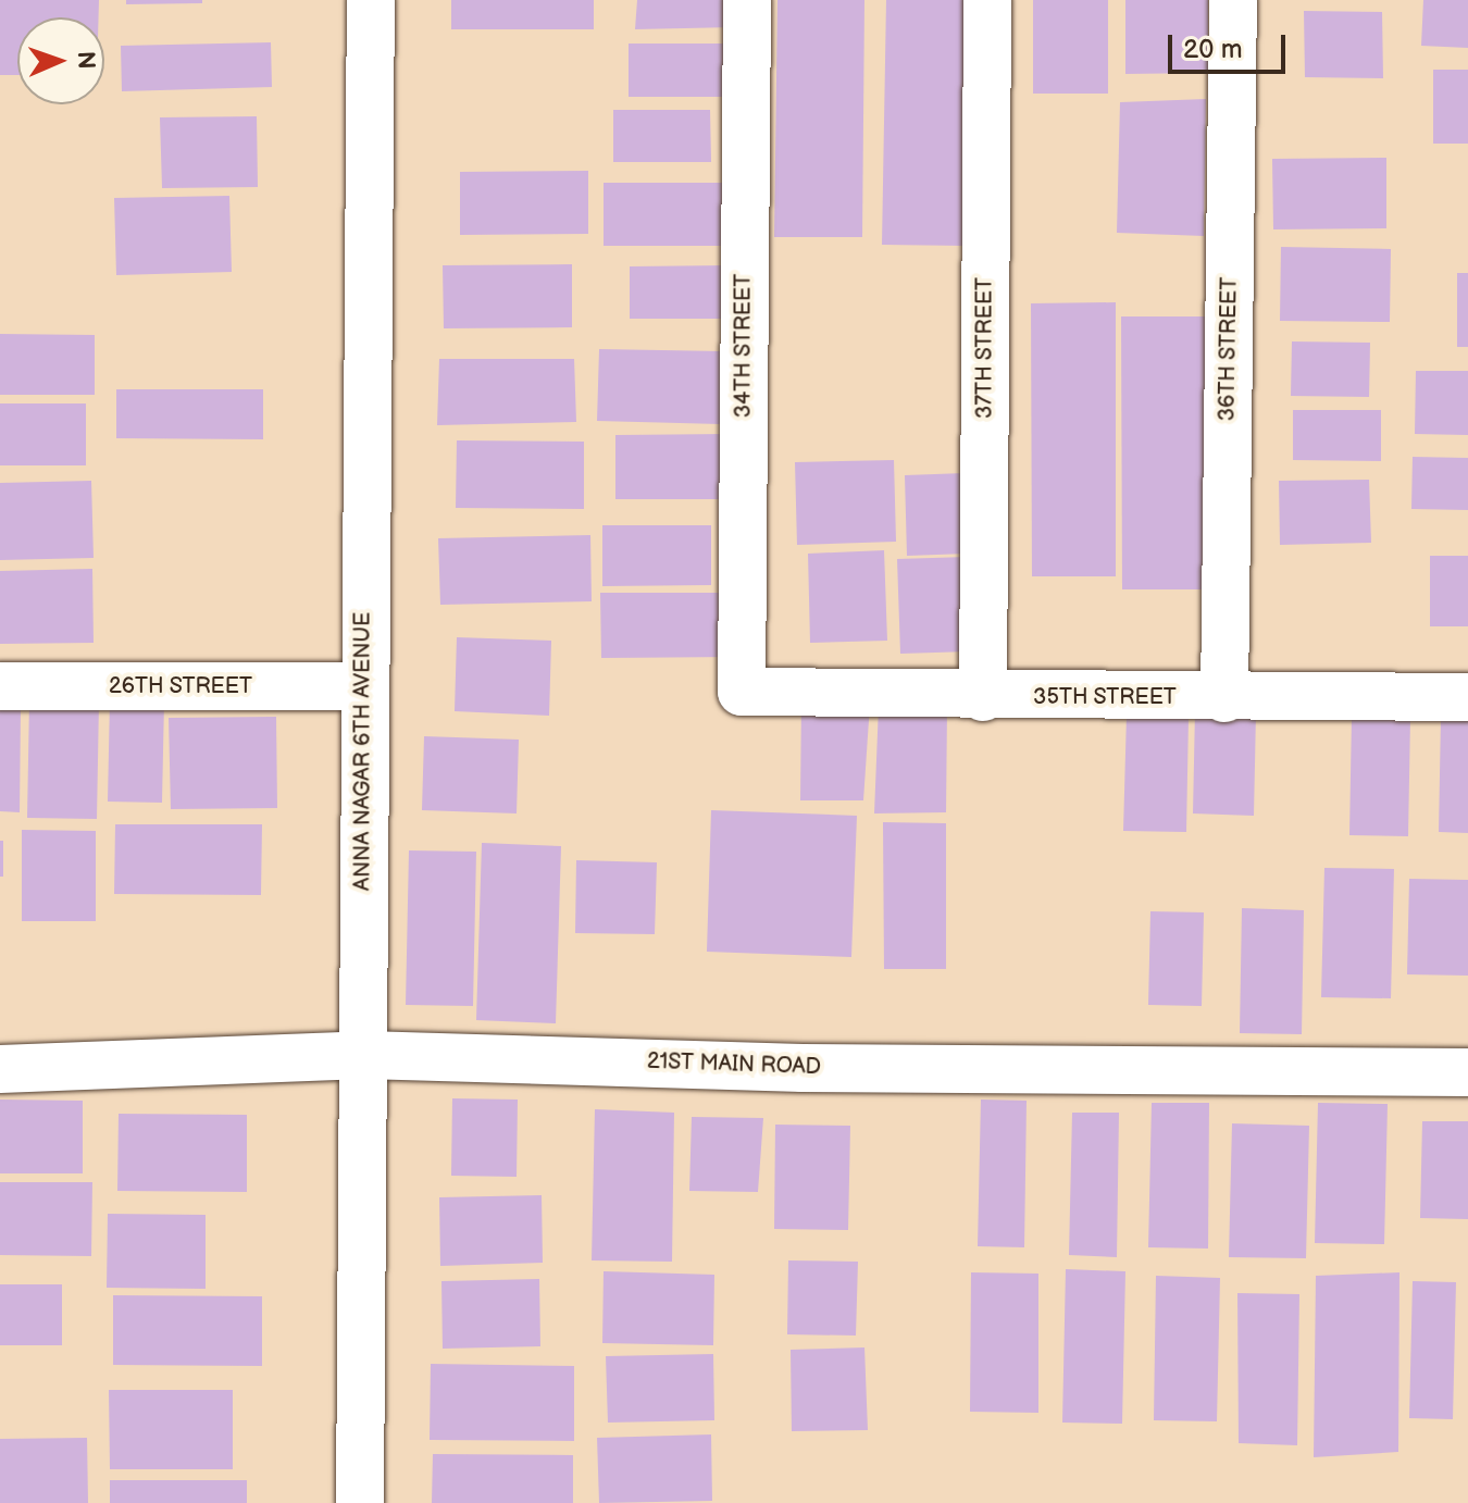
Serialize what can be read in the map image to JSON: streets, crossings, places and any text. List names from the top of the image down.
{
  "streets": {
    "street": [
      "34TH STREET",
      "37TH STREET",
      "36TH STREET",
      "26TH STREET",
      "35TH STREET",
      "ANNA NAGAR 6TH AVENUE",
      "21ST MAIN ROAD"
    ]
  },
  "crossings": [
    ["34TH STREET", "35TH STREET"],
    ["37TH STREET", "35TH STREET"],
    ["36TH STREET", "35TH STREET"],
    ["26TH STREET", "ANNA NAGAR 6TH AVENUE"],
    ["ANNA NAGAR 6TH AVENUE", "21ST MAIN ROAD"]
  ],
  "scale_bar": "20 m",
  "north": "right"
}
